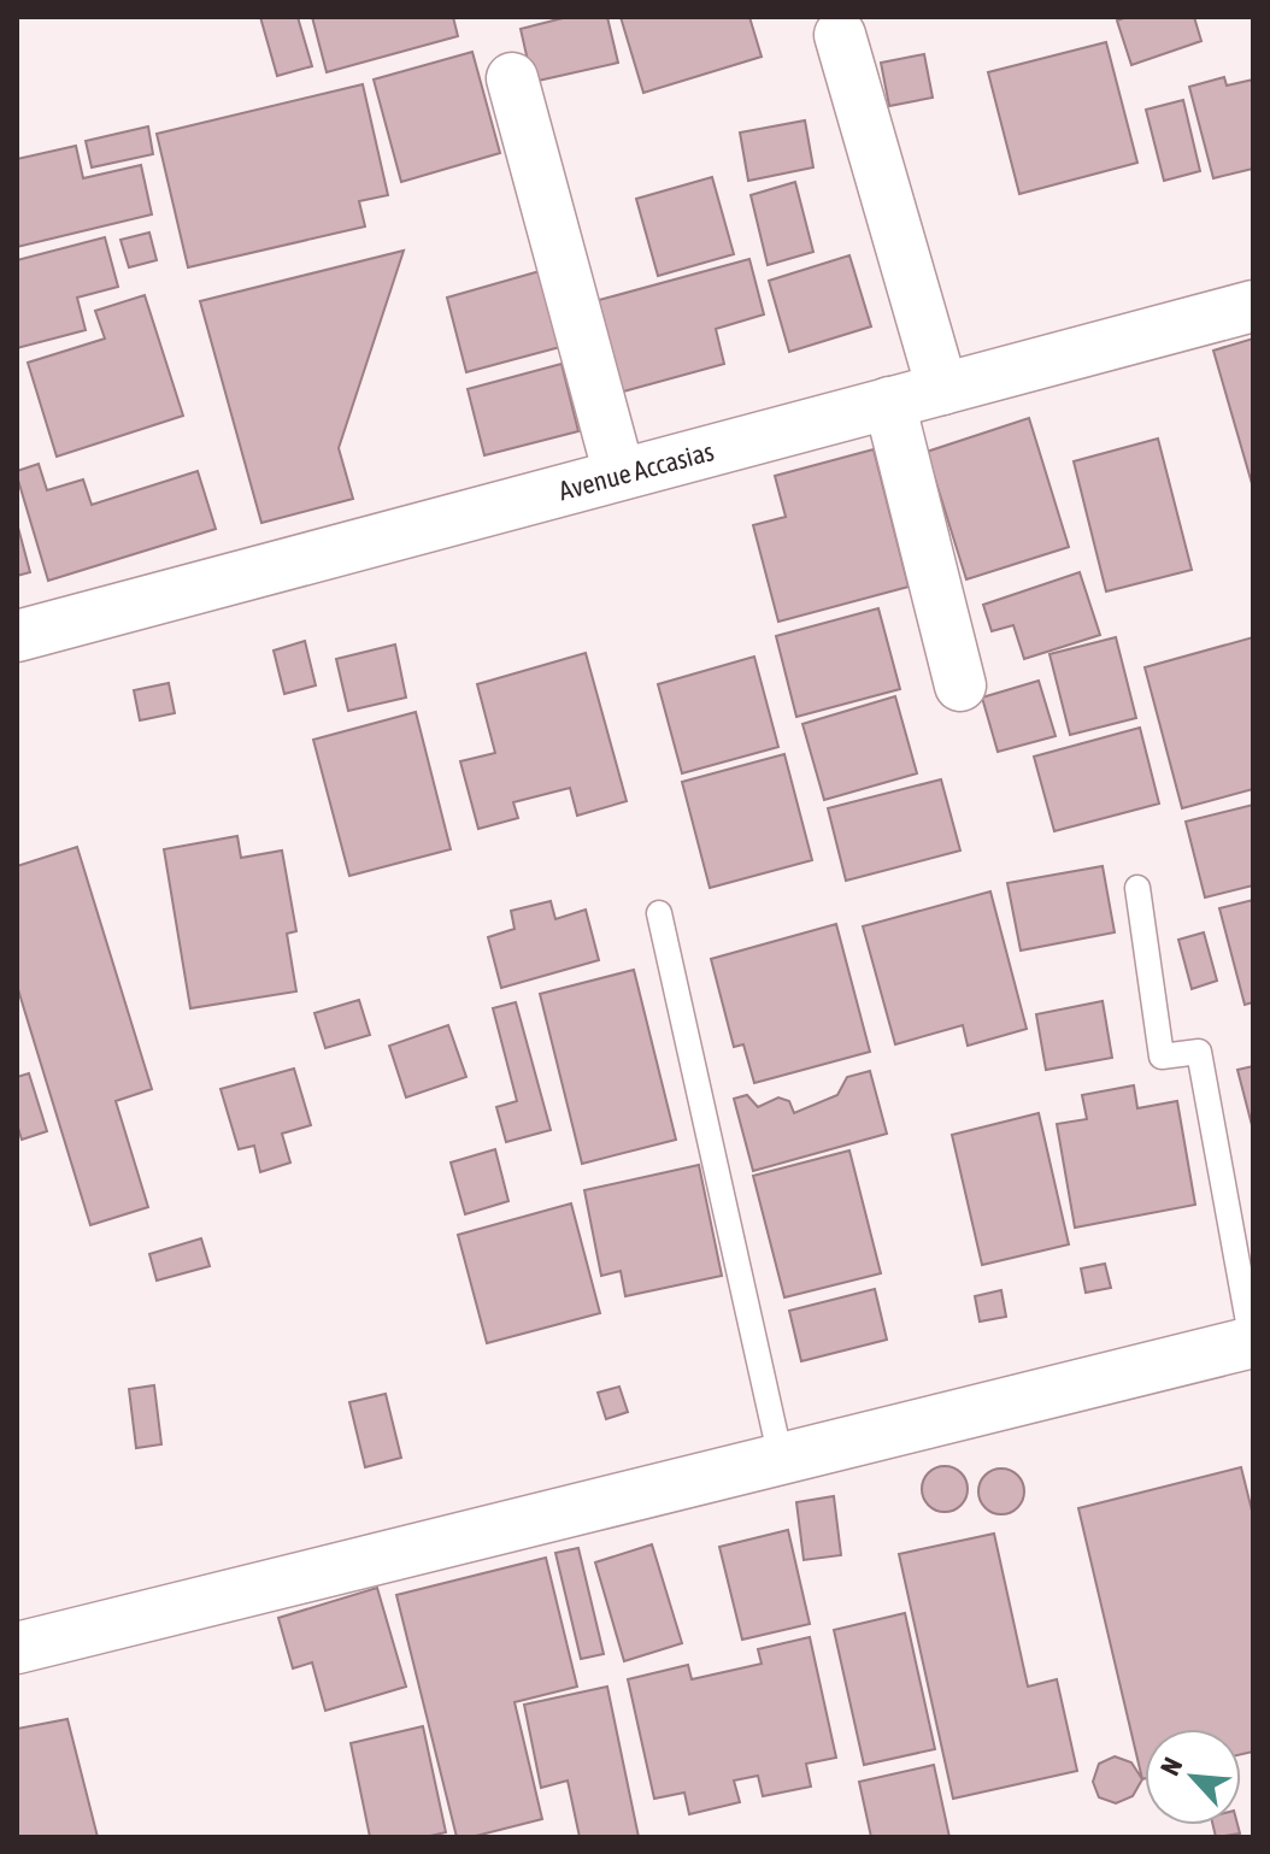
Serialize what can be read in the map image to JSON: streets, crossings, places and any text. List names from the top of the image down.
{
  "streets": {
    "street": ["Avenue Accasias"]
  },
  "north": "top left"
}
